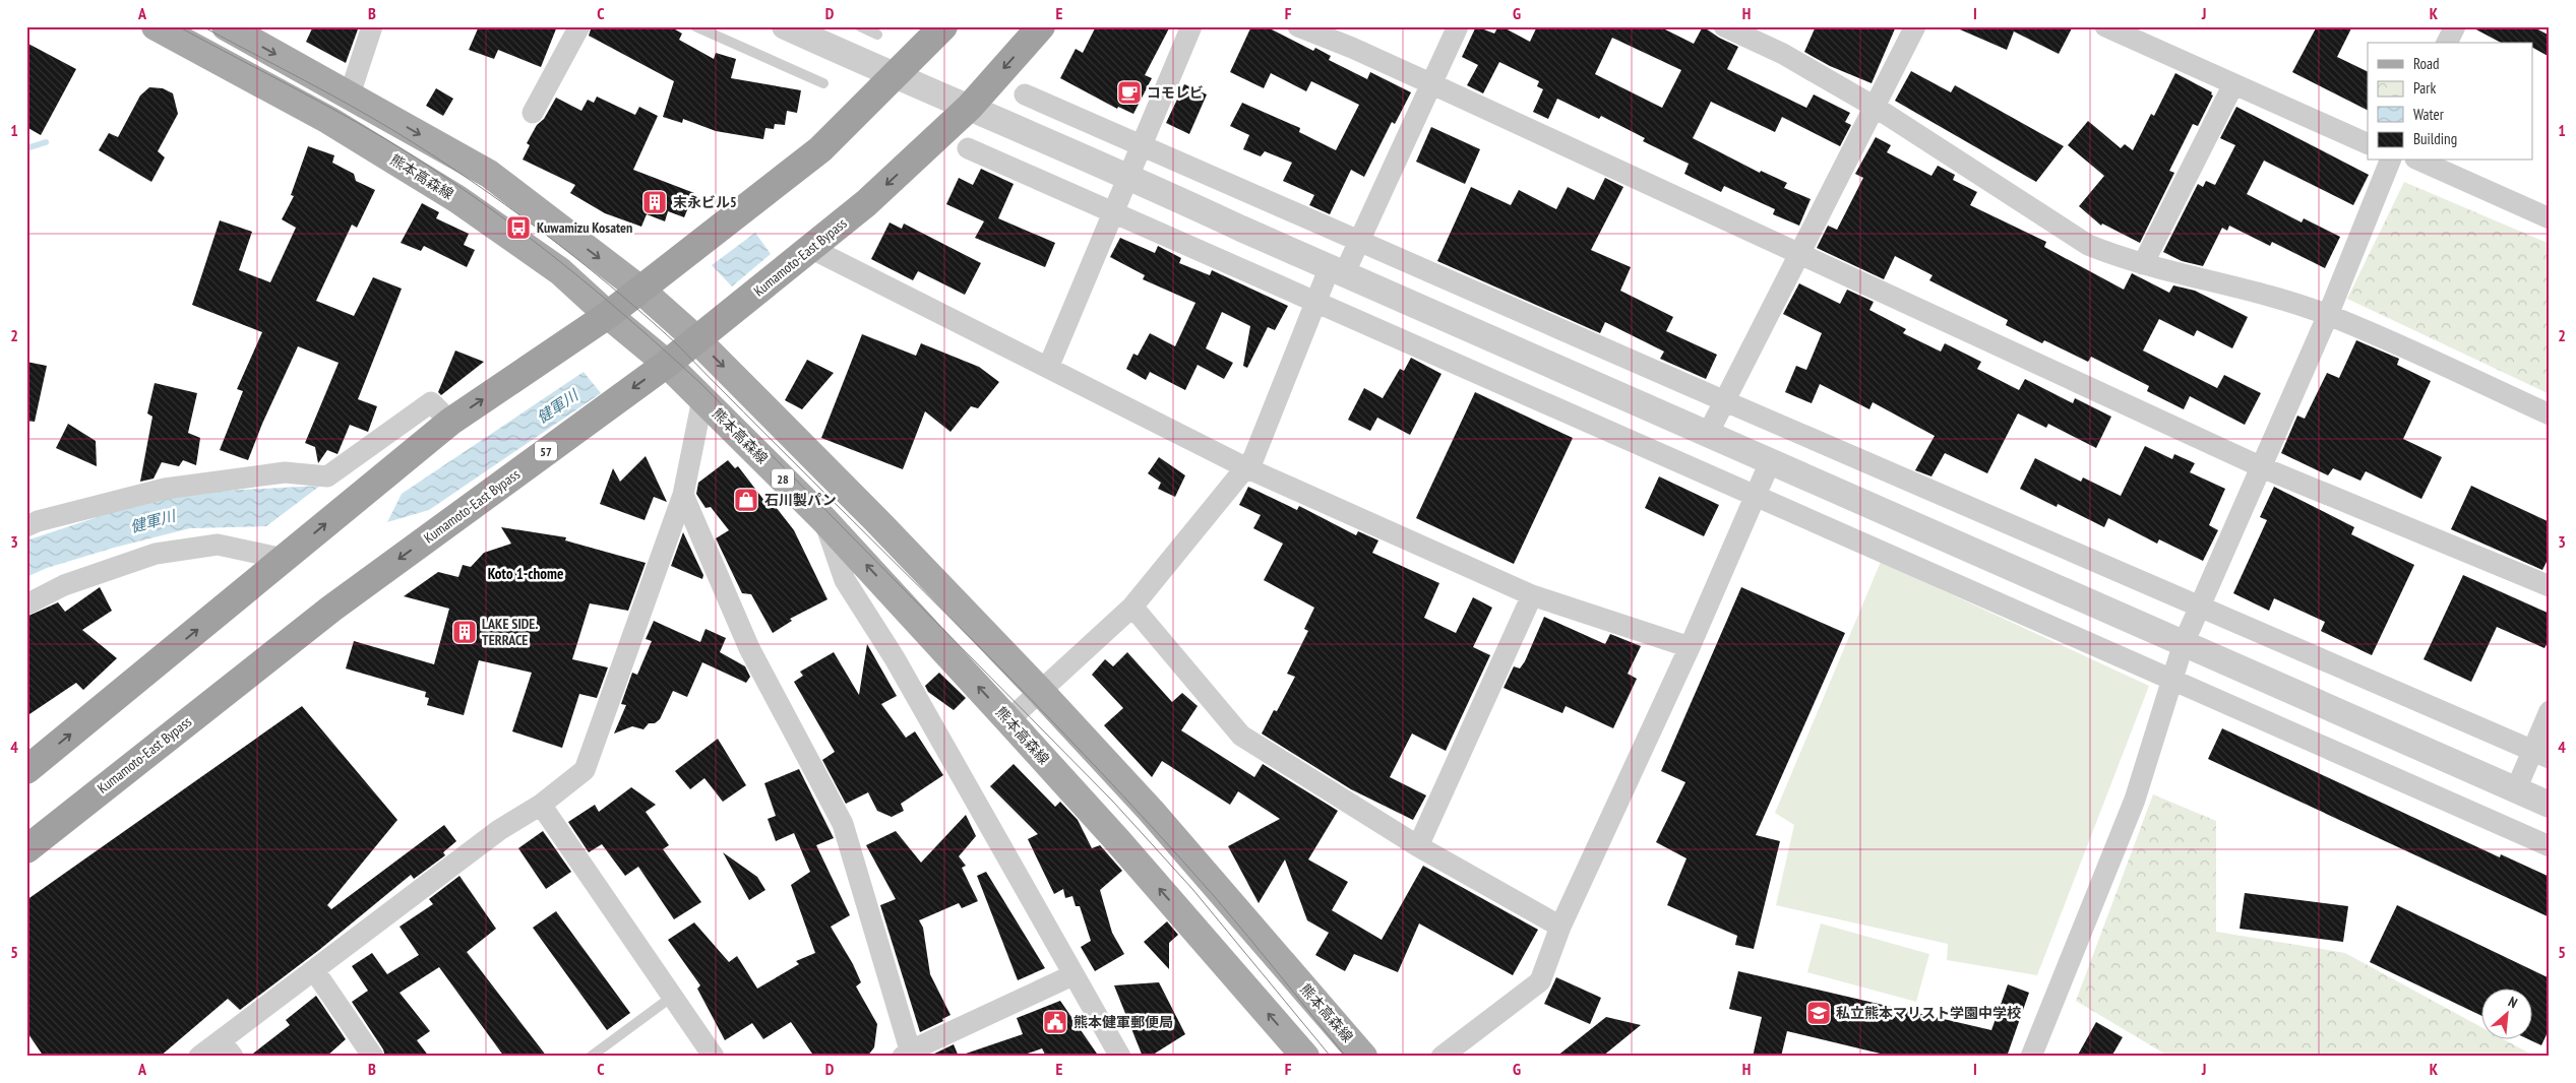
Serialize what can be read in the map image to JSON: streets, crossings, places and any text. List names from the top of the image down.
{
  "streets": {
    "highway": ["Kumamoto-East Bypass", "57"],
    "main road": ["熊本高森線", "28"]
  },
  "crossings": [
    ["熊本高森線", "Kumamoto-East Bypass"]
  ],
  "districts": ["Koto 1-chome"],
  "water": ["健軍川"],
  "places": {
    "cafe": ["コモレビ"],
    "building": ["末永ビル5", "LAKE SIDE. TERRACE"],
    "bus stop": ["Kuwamizu Kosaten"],
    "shop": ["石川製パン"],
    "school or university": ["私立熊本マリスト学園中学校"],
    "public building": ["熊本健軍郵便局"]
  },
  "legend": [
    "Road",
    "Park",
    "Water",
    "Building"
  ],
  "north": "top right",
  "grid": {
    "columns": [
      "A",
      "B",
      "C",
      "D",
      "E",
      "F",
      "G",
      "H",
      "I",
      "J",
      "K"
    ],
    "rows": [
      "1",
      "2",
      "3",
      "4",
      "5"
    ]
  }
}
